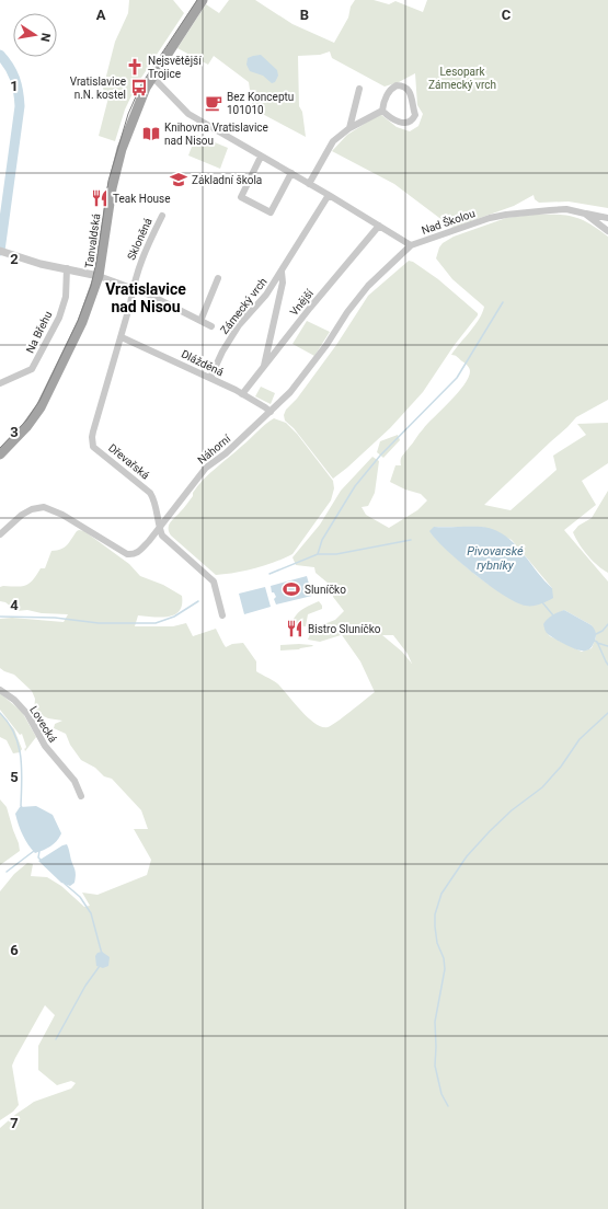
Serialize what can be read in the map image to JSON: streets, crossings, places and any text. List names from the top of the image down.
{
  "streets": {
    "main road": ["Tanvaldská"],
    "street": [
      "Nad Školou",
      "Skloněná",
      "Vnější",
      "Zámecký vrch",
      "Na Břehu",
      "Dlážděná",
      "Náhorní",
      "Dřevařská",
      "Lovecká"
    ]
  },
  "crossings": [
    ["Nad Školou", "Tanvaldská"],
    ["Nad Školou", "Vnější"],
    ["Nad Školou", "Zámecký vrch"],
    ["Nad Školou", "Náhorní"],
    ["Skloněná", "Dřevařská"],
    ["Vnější", "Zámecký vrch"],
    ["Vnější", "Dlážděná"],
    ["Zámecký vrch", "Dlážděná"],
    ["Dlážděná", "Náhorní"],
    ["Dlážděná", "Dřevařská"],
    ["Náhorní", "Dřevařská"]
  ],
  "districts": ["Vratislavice nad Nisou"],
  "water": ["Pivovarské rybníky"],
  "parks": ["Lesopark Zámecký vrch"],
  "places": {
    "church": ["Nejsvětější Trojice"],
    "bus stop": ["Vratislavice n.N. kostel"],
    "cafe": ["Bez Konceptu 101010"],
    "library": ["Knihovna Vratislavice nad Nisou"],
    "school or university": ["Základní škola"],
    "restaurant": ["Teak House", "Bistro Sluníčko"],
    "sports": ["Sluníčko"]
  },
  "north": "right",
  "grid": {
    "columns": ["A", "B", "C"],
    "rows": [
      "1",
      "2",
      "3",
      "4",
      "5",
      "6",
      "7"
    ]
  }
}
